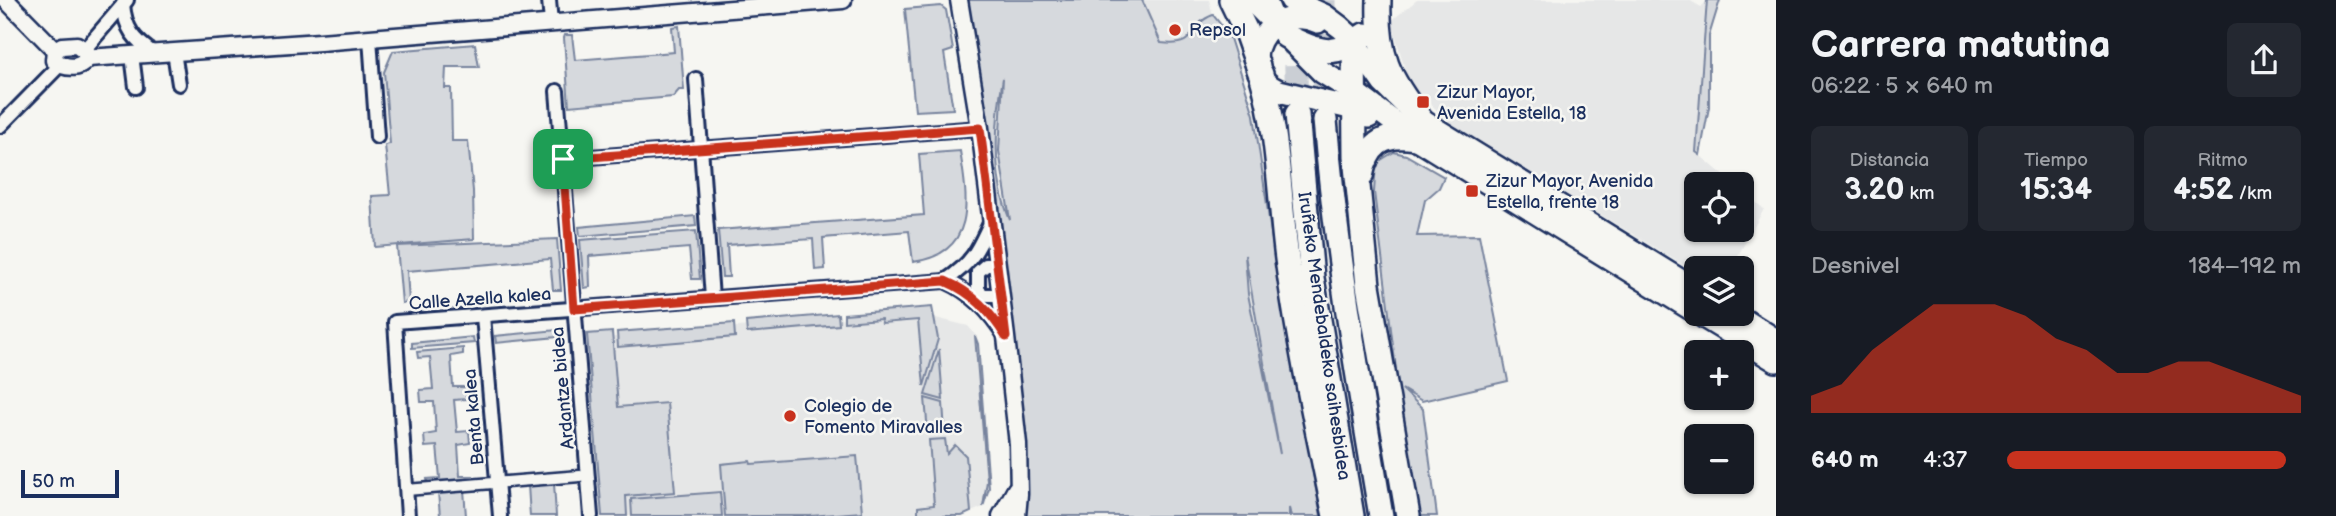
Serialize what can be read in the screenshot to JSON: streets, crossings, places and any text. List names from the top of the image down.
{
  "streets": {
    "highway": ["Iruñeko Mendebaldeko saihesbidea"],
    "street": ["Calle Azella kalea", "Ardantze bidea", "Benta kalea"]
  },
  "crossings": [
    ["Calle Azella kalea", "Ardantze bidea"],
    ["Calle Azella kalea", "Benta kalea"]
  ],
  "places": {
    "other": ["Repsol", "Colegio de Fomento Miravalles"],
    "transit": ["Zizur Mayor, Avenida Estella, 18", "Zizur Mayor, Avenida Estella, frente 18"]
  },
  "scale_bar": "50 m",
  "page": {
    "heading": ["Carrera matutina", "06:22 · 5 × 640 m"],
    "stats": [
      ["Distancia", "3.20 km"],
      ["Tiempo", "15:34"],
      ["Ritmo", "4:52 /km"]
    ],
    "map_buttons": ["+", "−"],
    "chart": ["Desnivel", "184–192 m"],
    "list": [
      {
        "name": "640 m",
        "note": "4:37"
      }
    ],
    "scale": "50 m"
  }
}
